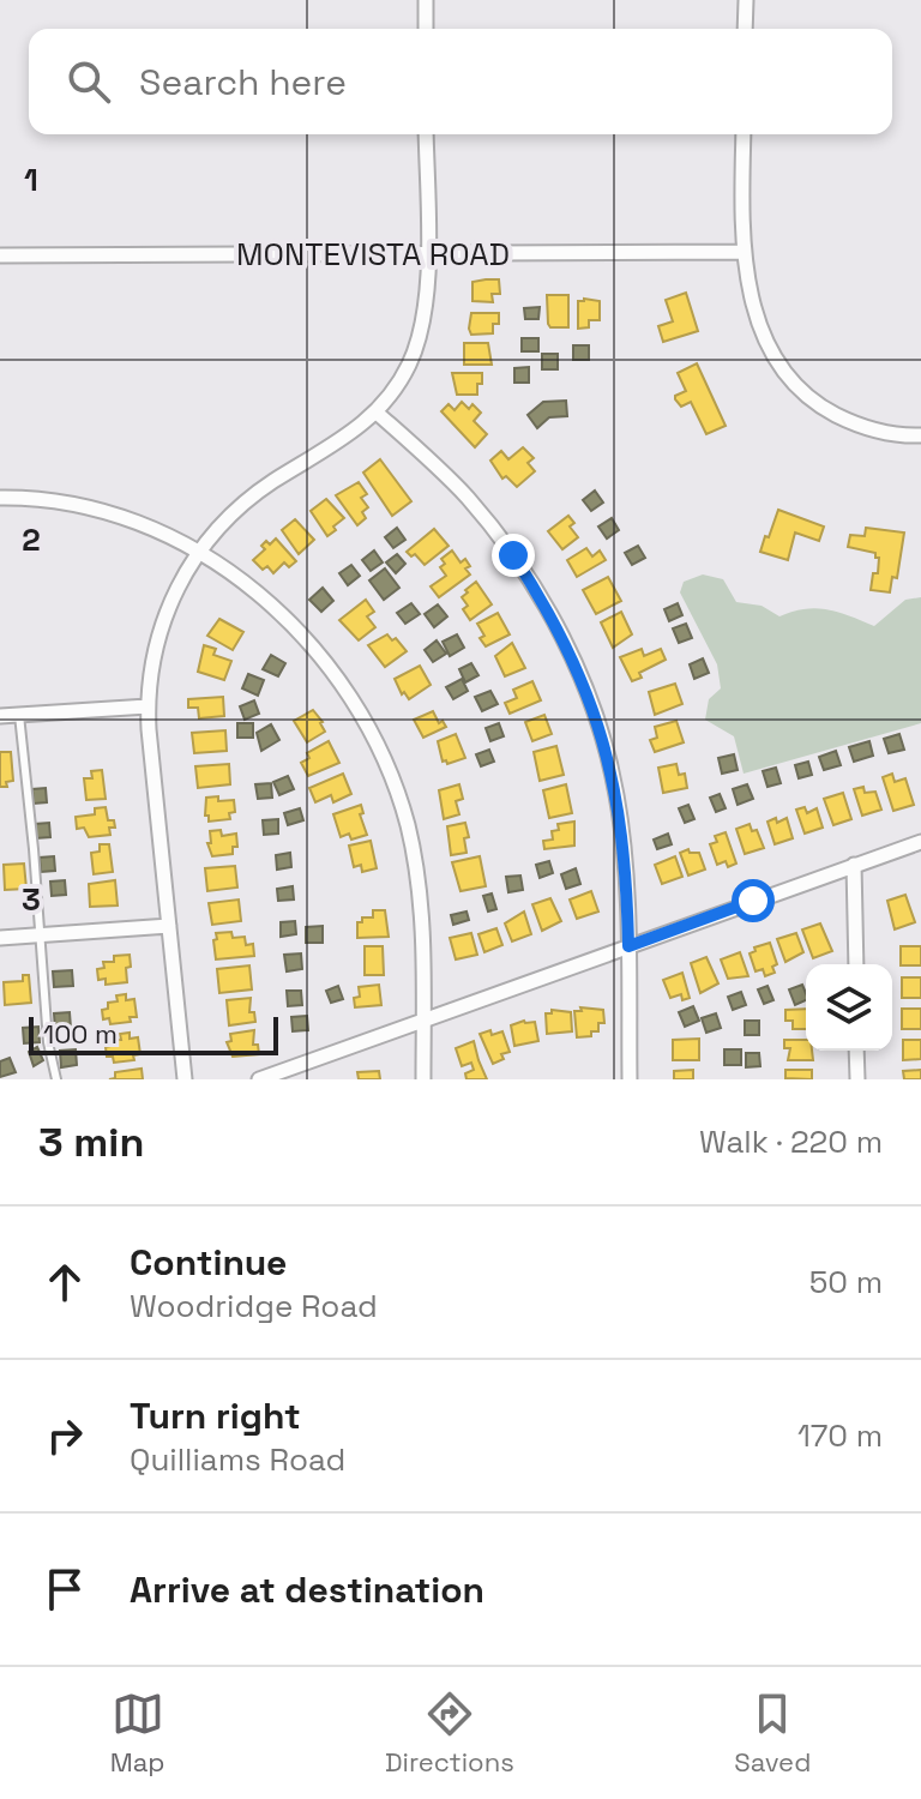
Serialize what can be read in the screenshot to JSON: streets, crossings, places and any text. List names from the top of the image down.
{
  "streets": {
    "street": ["MONTEVISTA ROAD"]
  },
  "scale_bar": "100 m",
  "page": {
    "search": "Search here",
    "scale": "100 m",
    "heading": ["3 min", "Walk · 220 m"],
    "list": [
      ["Continue", "Woodridge Road", "50 m"],
      ["Turn right", "Quilliams Road", "170 m"],
      "Arrive at destination"
    ],
    "nav": ["Map", "Directions", "Saved"]
  },
  "grid": {
    "rows": ["1", "2", "3"]
  }
}
